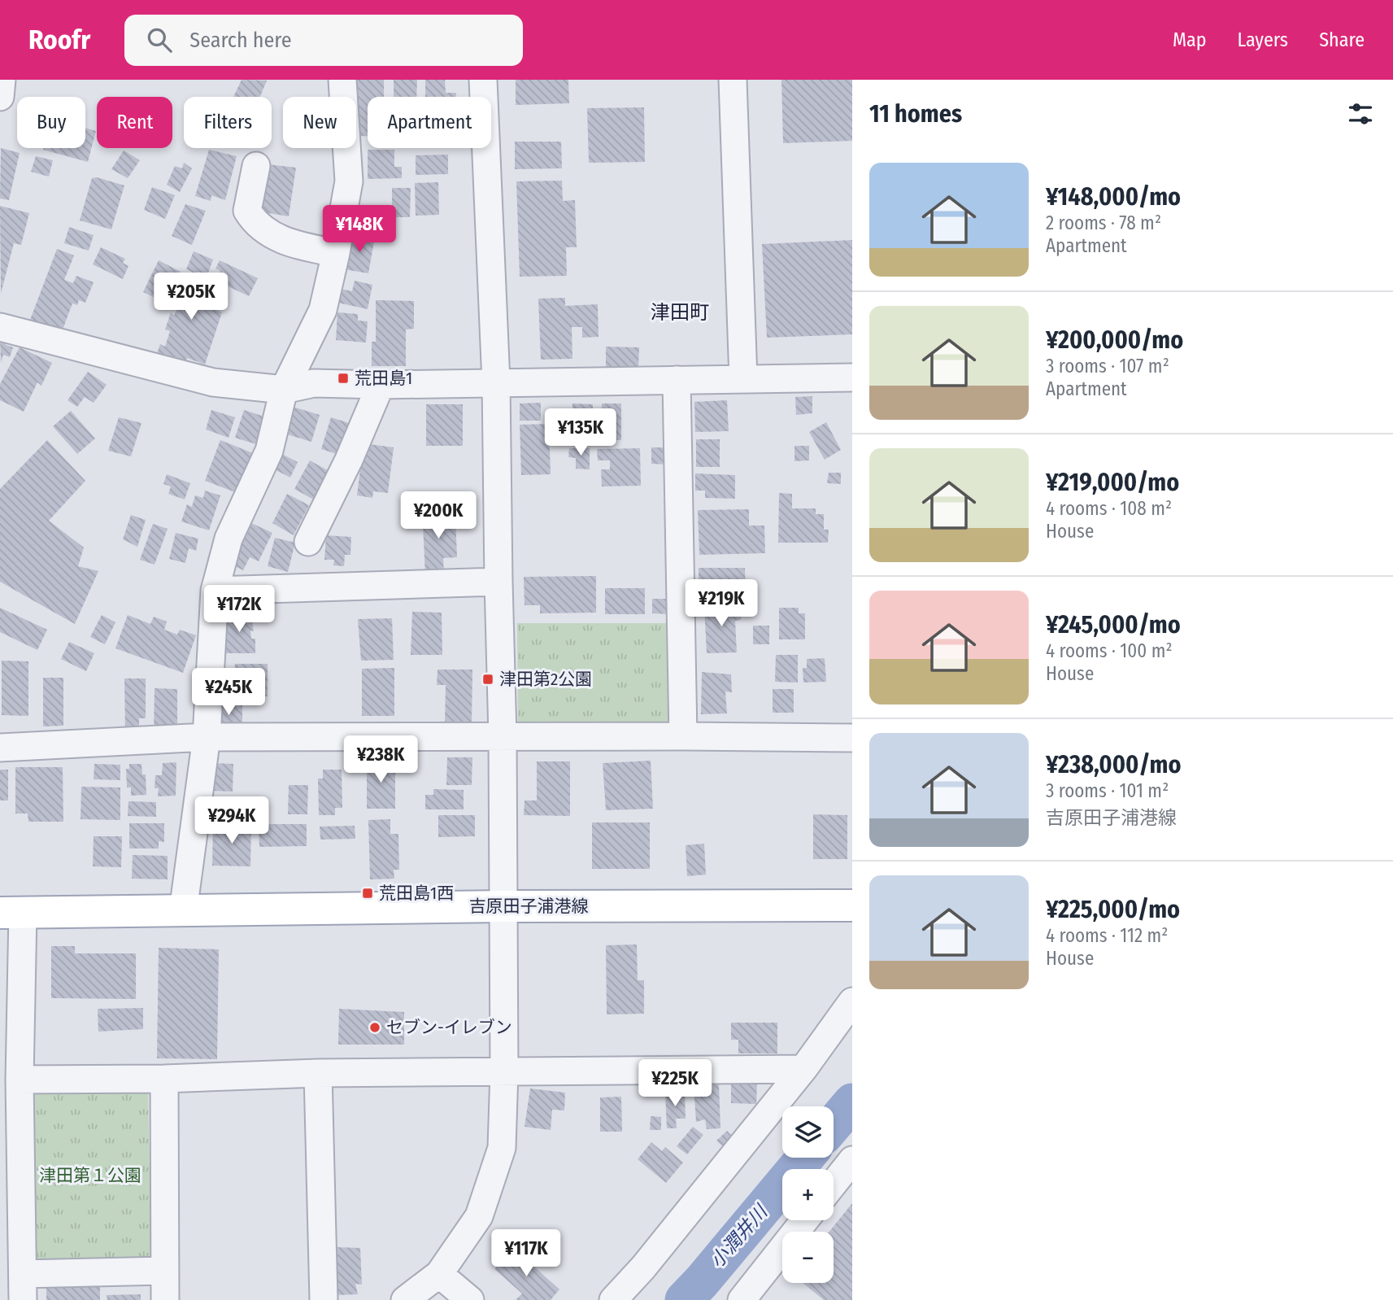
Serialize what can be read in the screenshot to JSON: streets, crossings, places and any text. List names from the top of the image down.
{
  "streets": {
    "main road": ["吉原田子浦港線"]
  },
  "districts": ["津田町"],
  "water": ["小潤井川"],
  "parks": ["津田第１公園"],
  "places": {
    "transit": ["荒田島1", "津田第2公園", "荒田島1西"],
    "other": ["セブン-イレブン"]
  },
  "page": {
    "header": "Roofr",
    "search": "Search here",
    "nav": ["Map", "Layers", "Share"],
    "heading": "11 homes",
    "chip": [
      "Buy",
      "Rent",
      "Filters",
      "New",
      "Apartment"
    ],
    "list": [
      {
        "name": "¥148,000/mo",
        "note": "2 rooms · 78 m² · Apartment"
      },
      {
        "name": "¥200,000/mo",
        "note": "3 rooms · 107 m² · Apartment"
      },
      {
        "name": "¥219,000/mo",
        "note": "4 rooms · 108 m² · House"
      },
      {
        "name": "¥245,000/mo",
        "note": "4 rooms · 100 m² · House"
      },
      {
        "name": "¥238,000/mo",
        "note": "3 rooms · 101 m² · 吉原田子浦港線"
      },
      {
        "name": "¥225,000/mo",
        "note": "4 rooms · 112 m² · House"
      }
    ],
    "price": [
      "¥148K",
      "¥205K",
      "¥135K",
      "¥200K",
      "¥219K",
      "¥172K",
      "¥245K",
      "¥238K",
      "¥294K",
      "¥225K",
      "¥117K"
    ],
    "map_buttons": ["+", "−"]
  }
}
